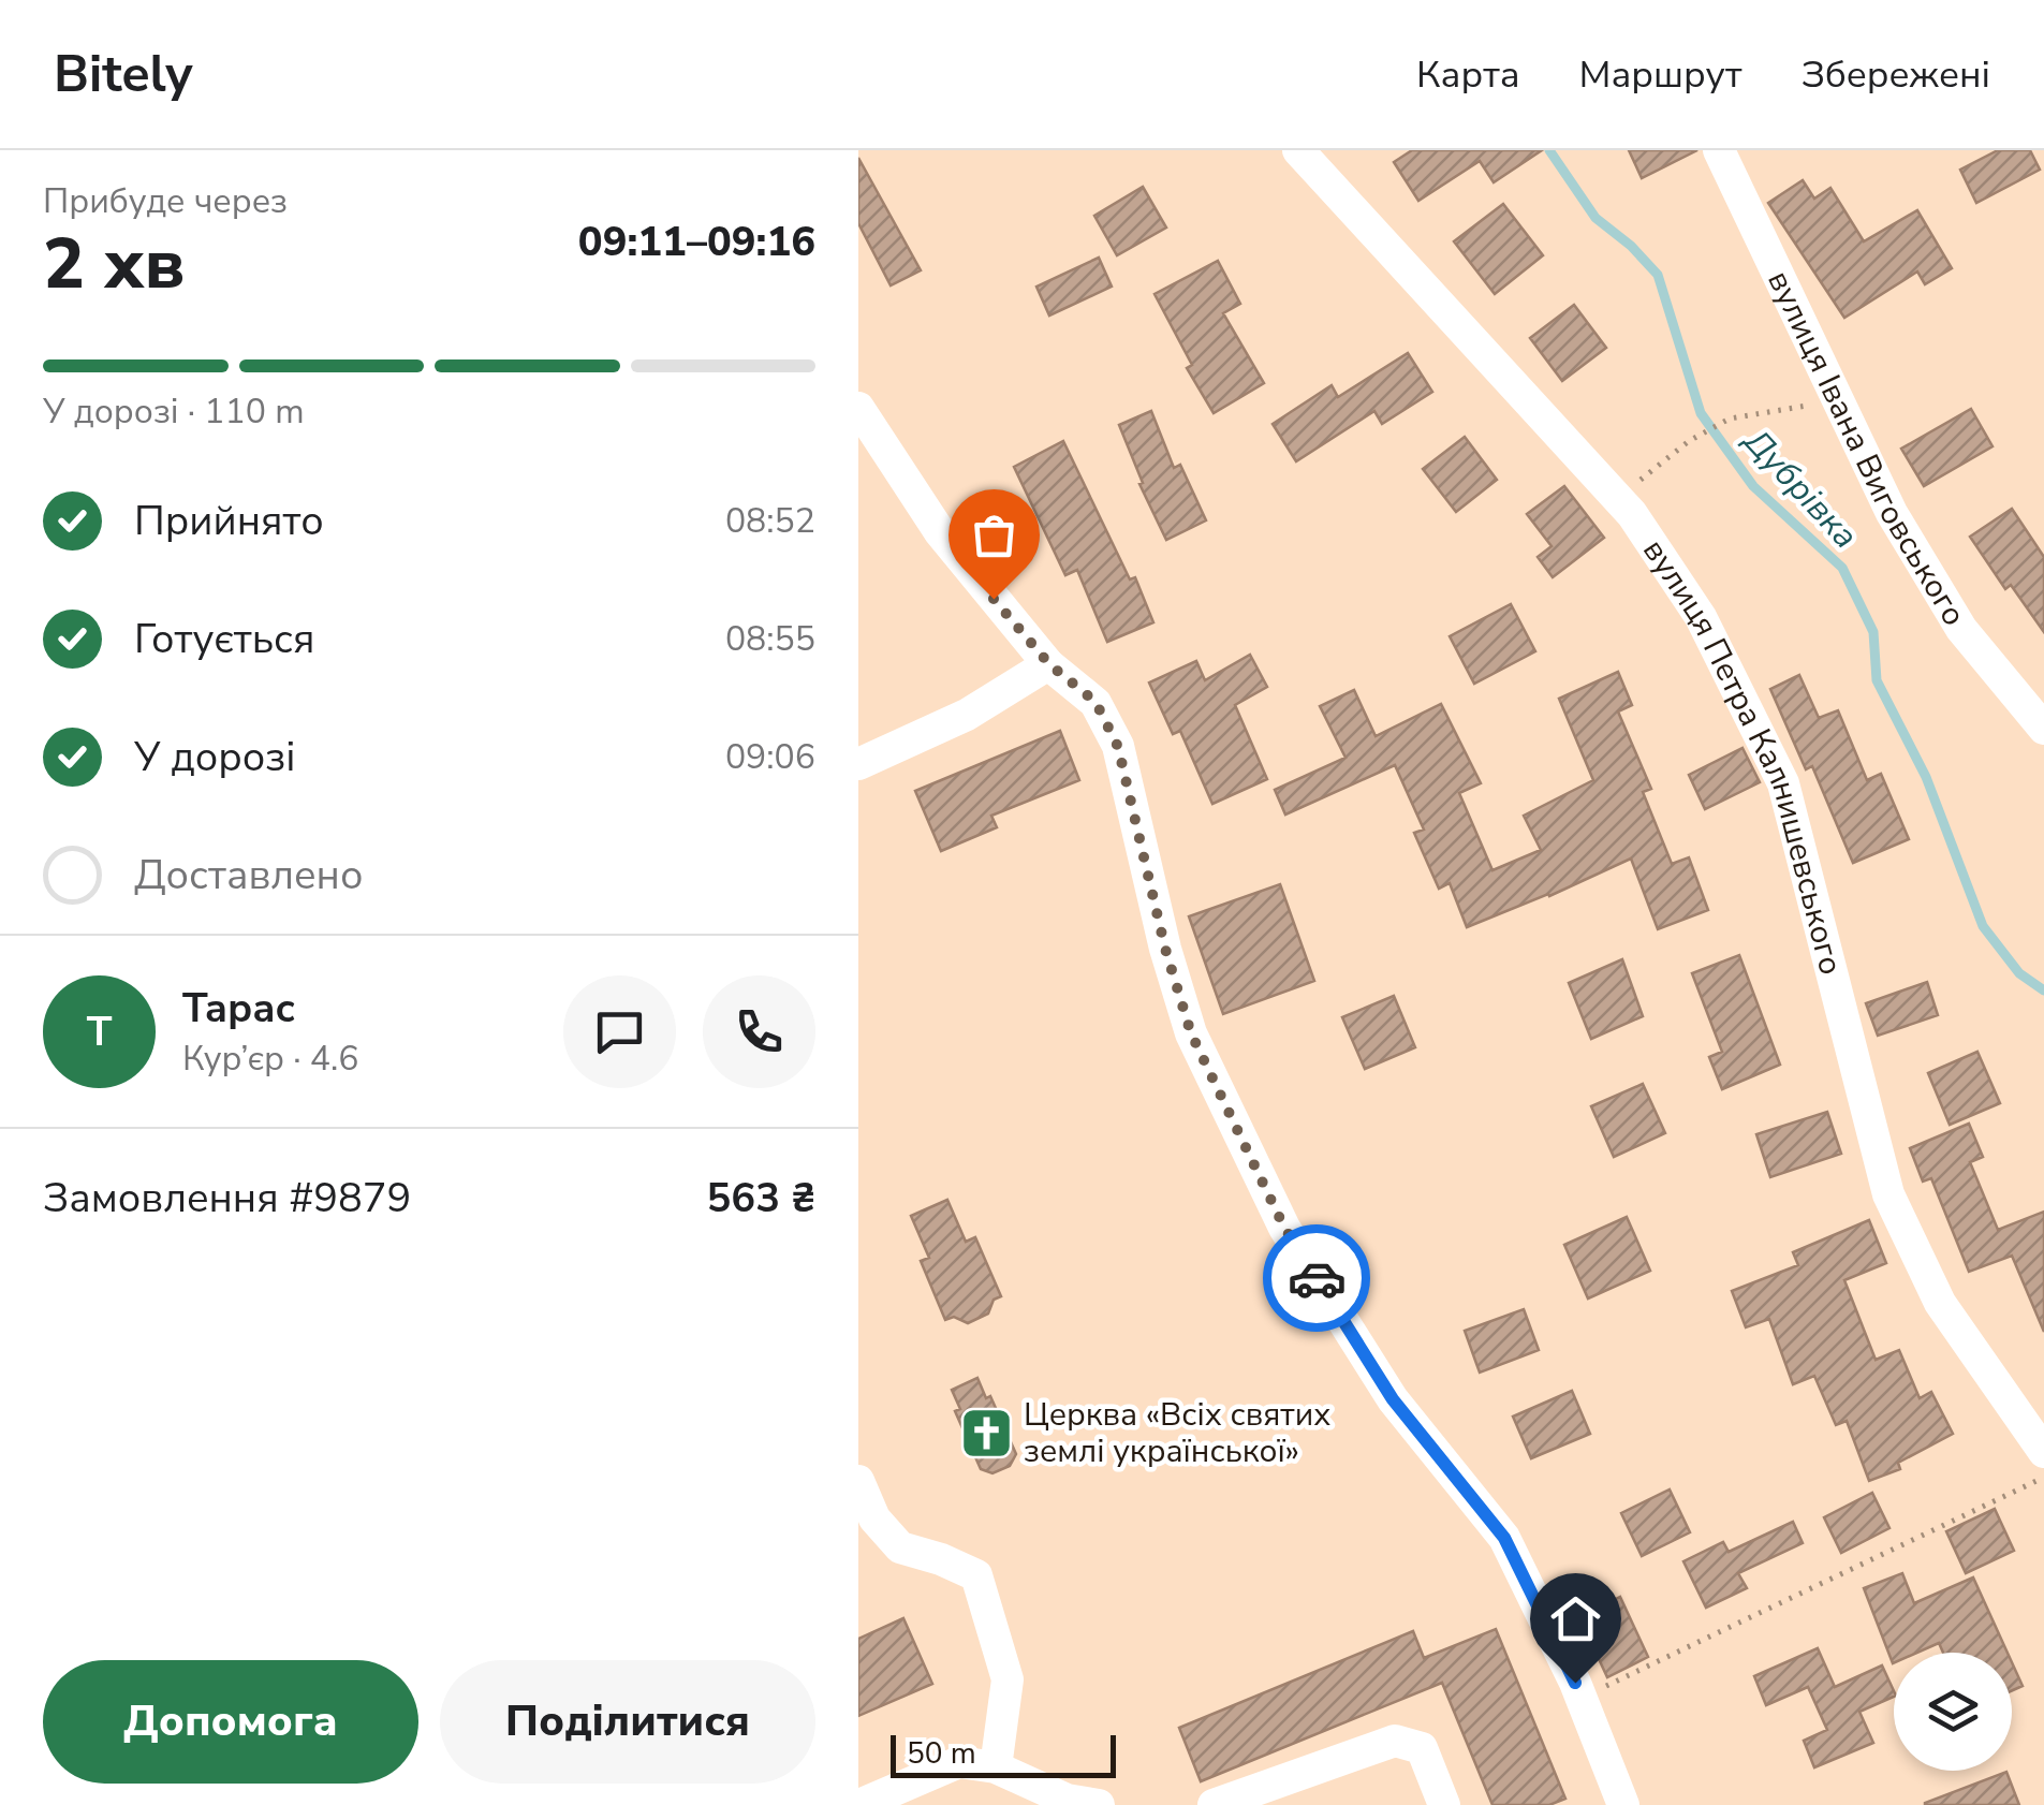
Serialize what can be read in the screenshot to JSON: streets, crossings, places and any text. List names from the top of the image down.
{
  "streets": {
    "street": ["вулиця Івана Виговського", "вулиця Петра Калнишевського"]
  },
  "water": ["Дубрівка"],
  "places": {
    "church": ["Церква «Всіх святих землі української»"]
  },
  "scale_bar": "50 m",
  "page": {
    "header": "Bitely",
    "nav": ["Карта", "Маршрут", "Збережені"],
    "heading": ["2 хв", "Прибуде через", "09:11–09:16"],
    "panel": [
      "Тарас",
      "Кур’єр · 4.6",
      "Замовлення #9879",
      "563 ₴"
    ],
    "bar": "У дорозі · 110 m",
    "list": [
      ["Прийнято", "08:52"],
      ["Готується", "08:55"],
      ["У дорозі", "09:06"],
      "Доставлено"
    ],
    "round": "Т",
    "buttons": ["Допомога", "Поділитися"],
    "scale": "50 m"
  }
}
